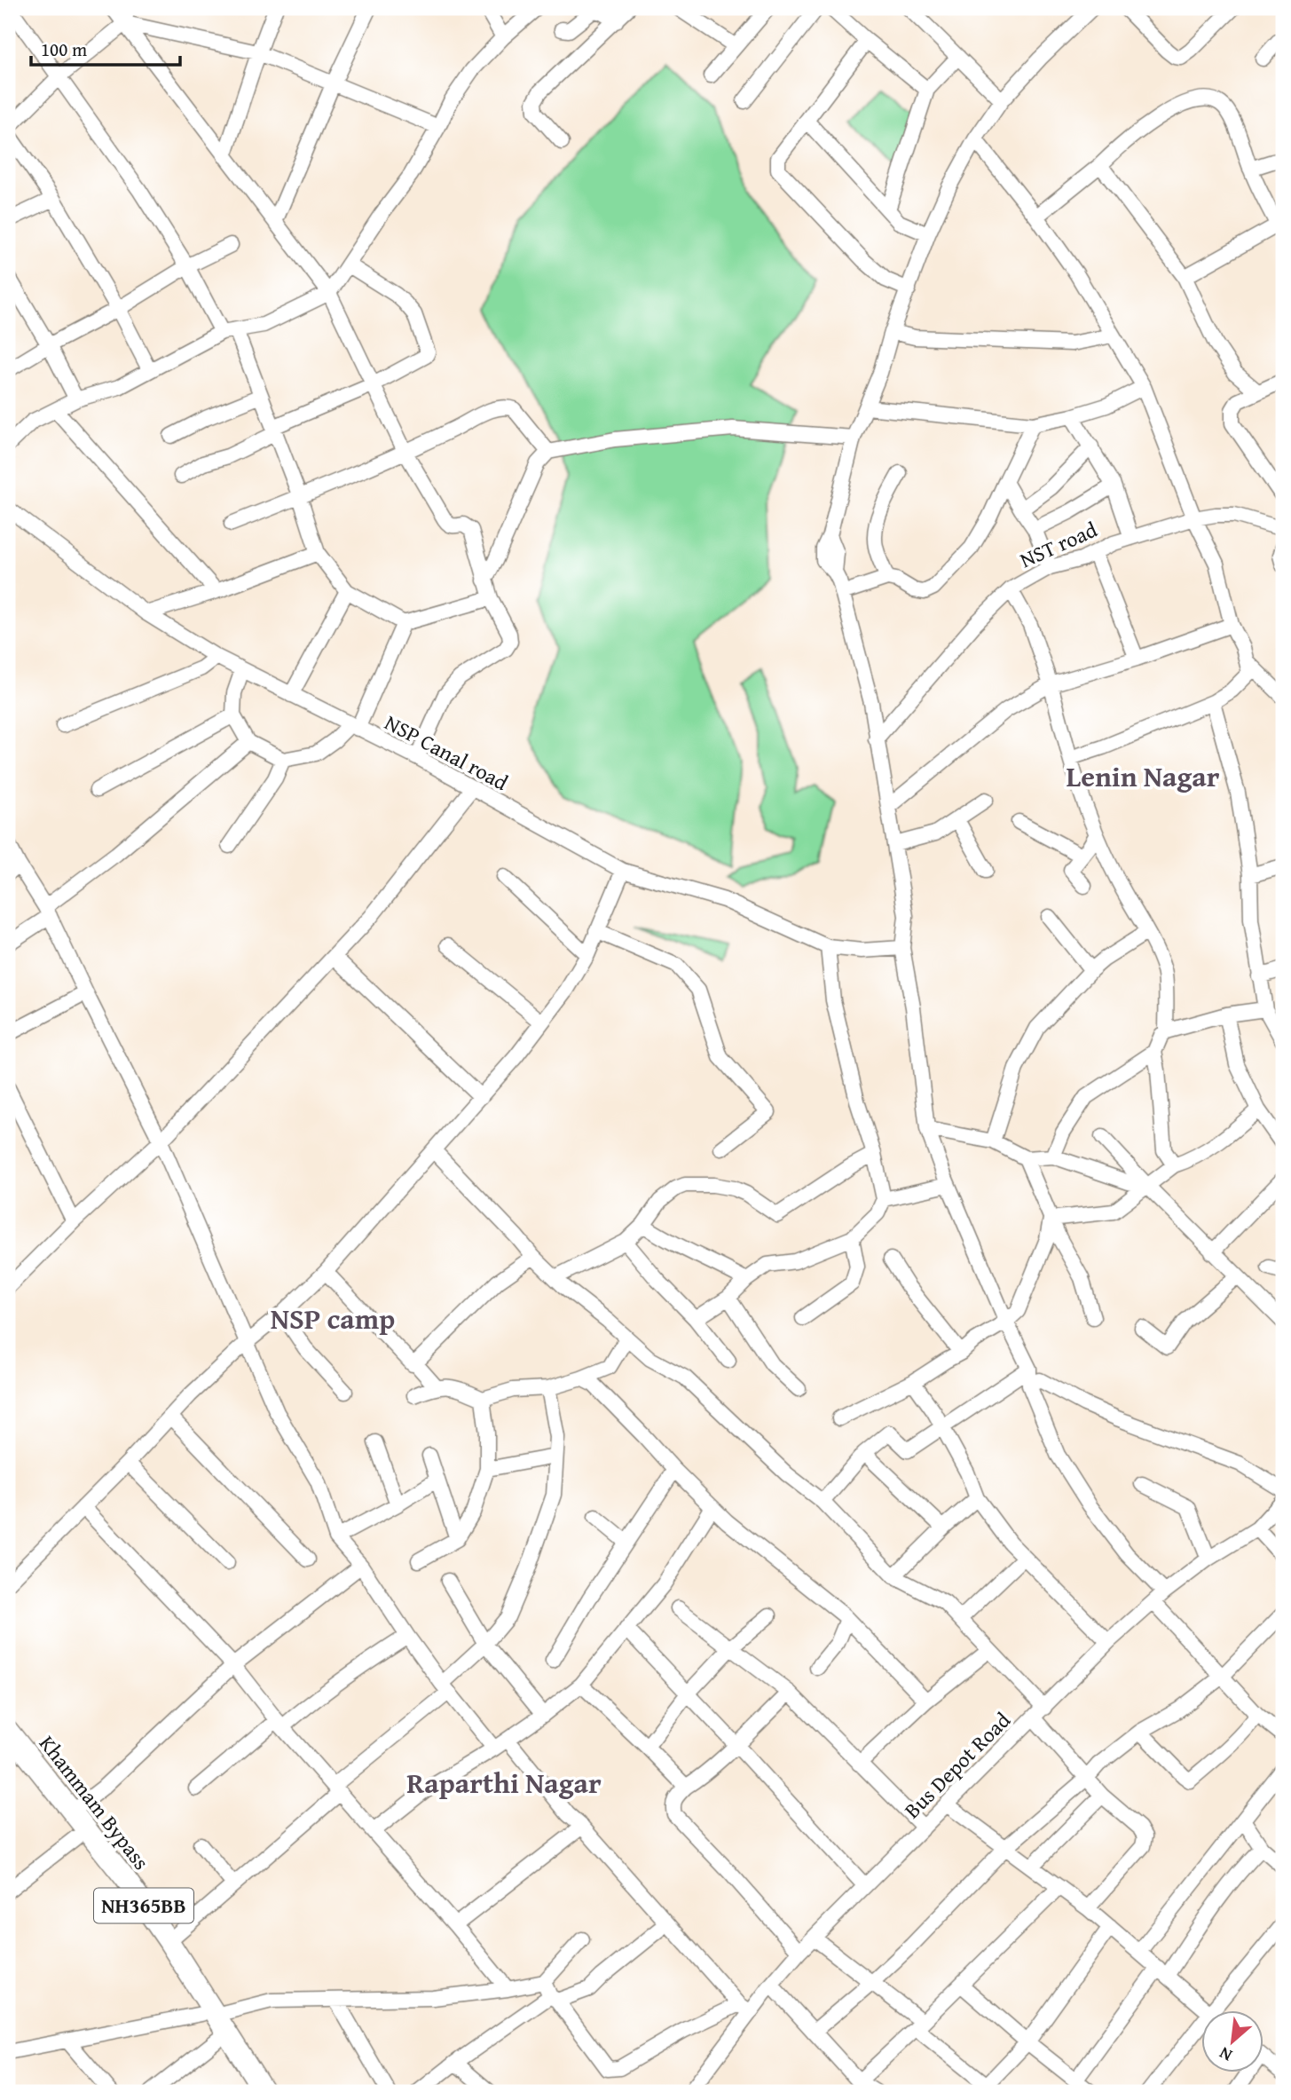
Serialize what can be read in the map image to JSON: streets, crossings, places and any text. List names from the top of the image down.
{
  "streets": {
    "highway": ["Khammam Bypass", "NH365BB"],
    "street": ["NST road", "NSP Canal road", "Bus Depot Road"]
  },
  "districts": ["Lenin Nagar", "NSP camp", "Raparthi Nagar"],
  "scale_bar": "100 m",
  "north": "bottom left"
}
